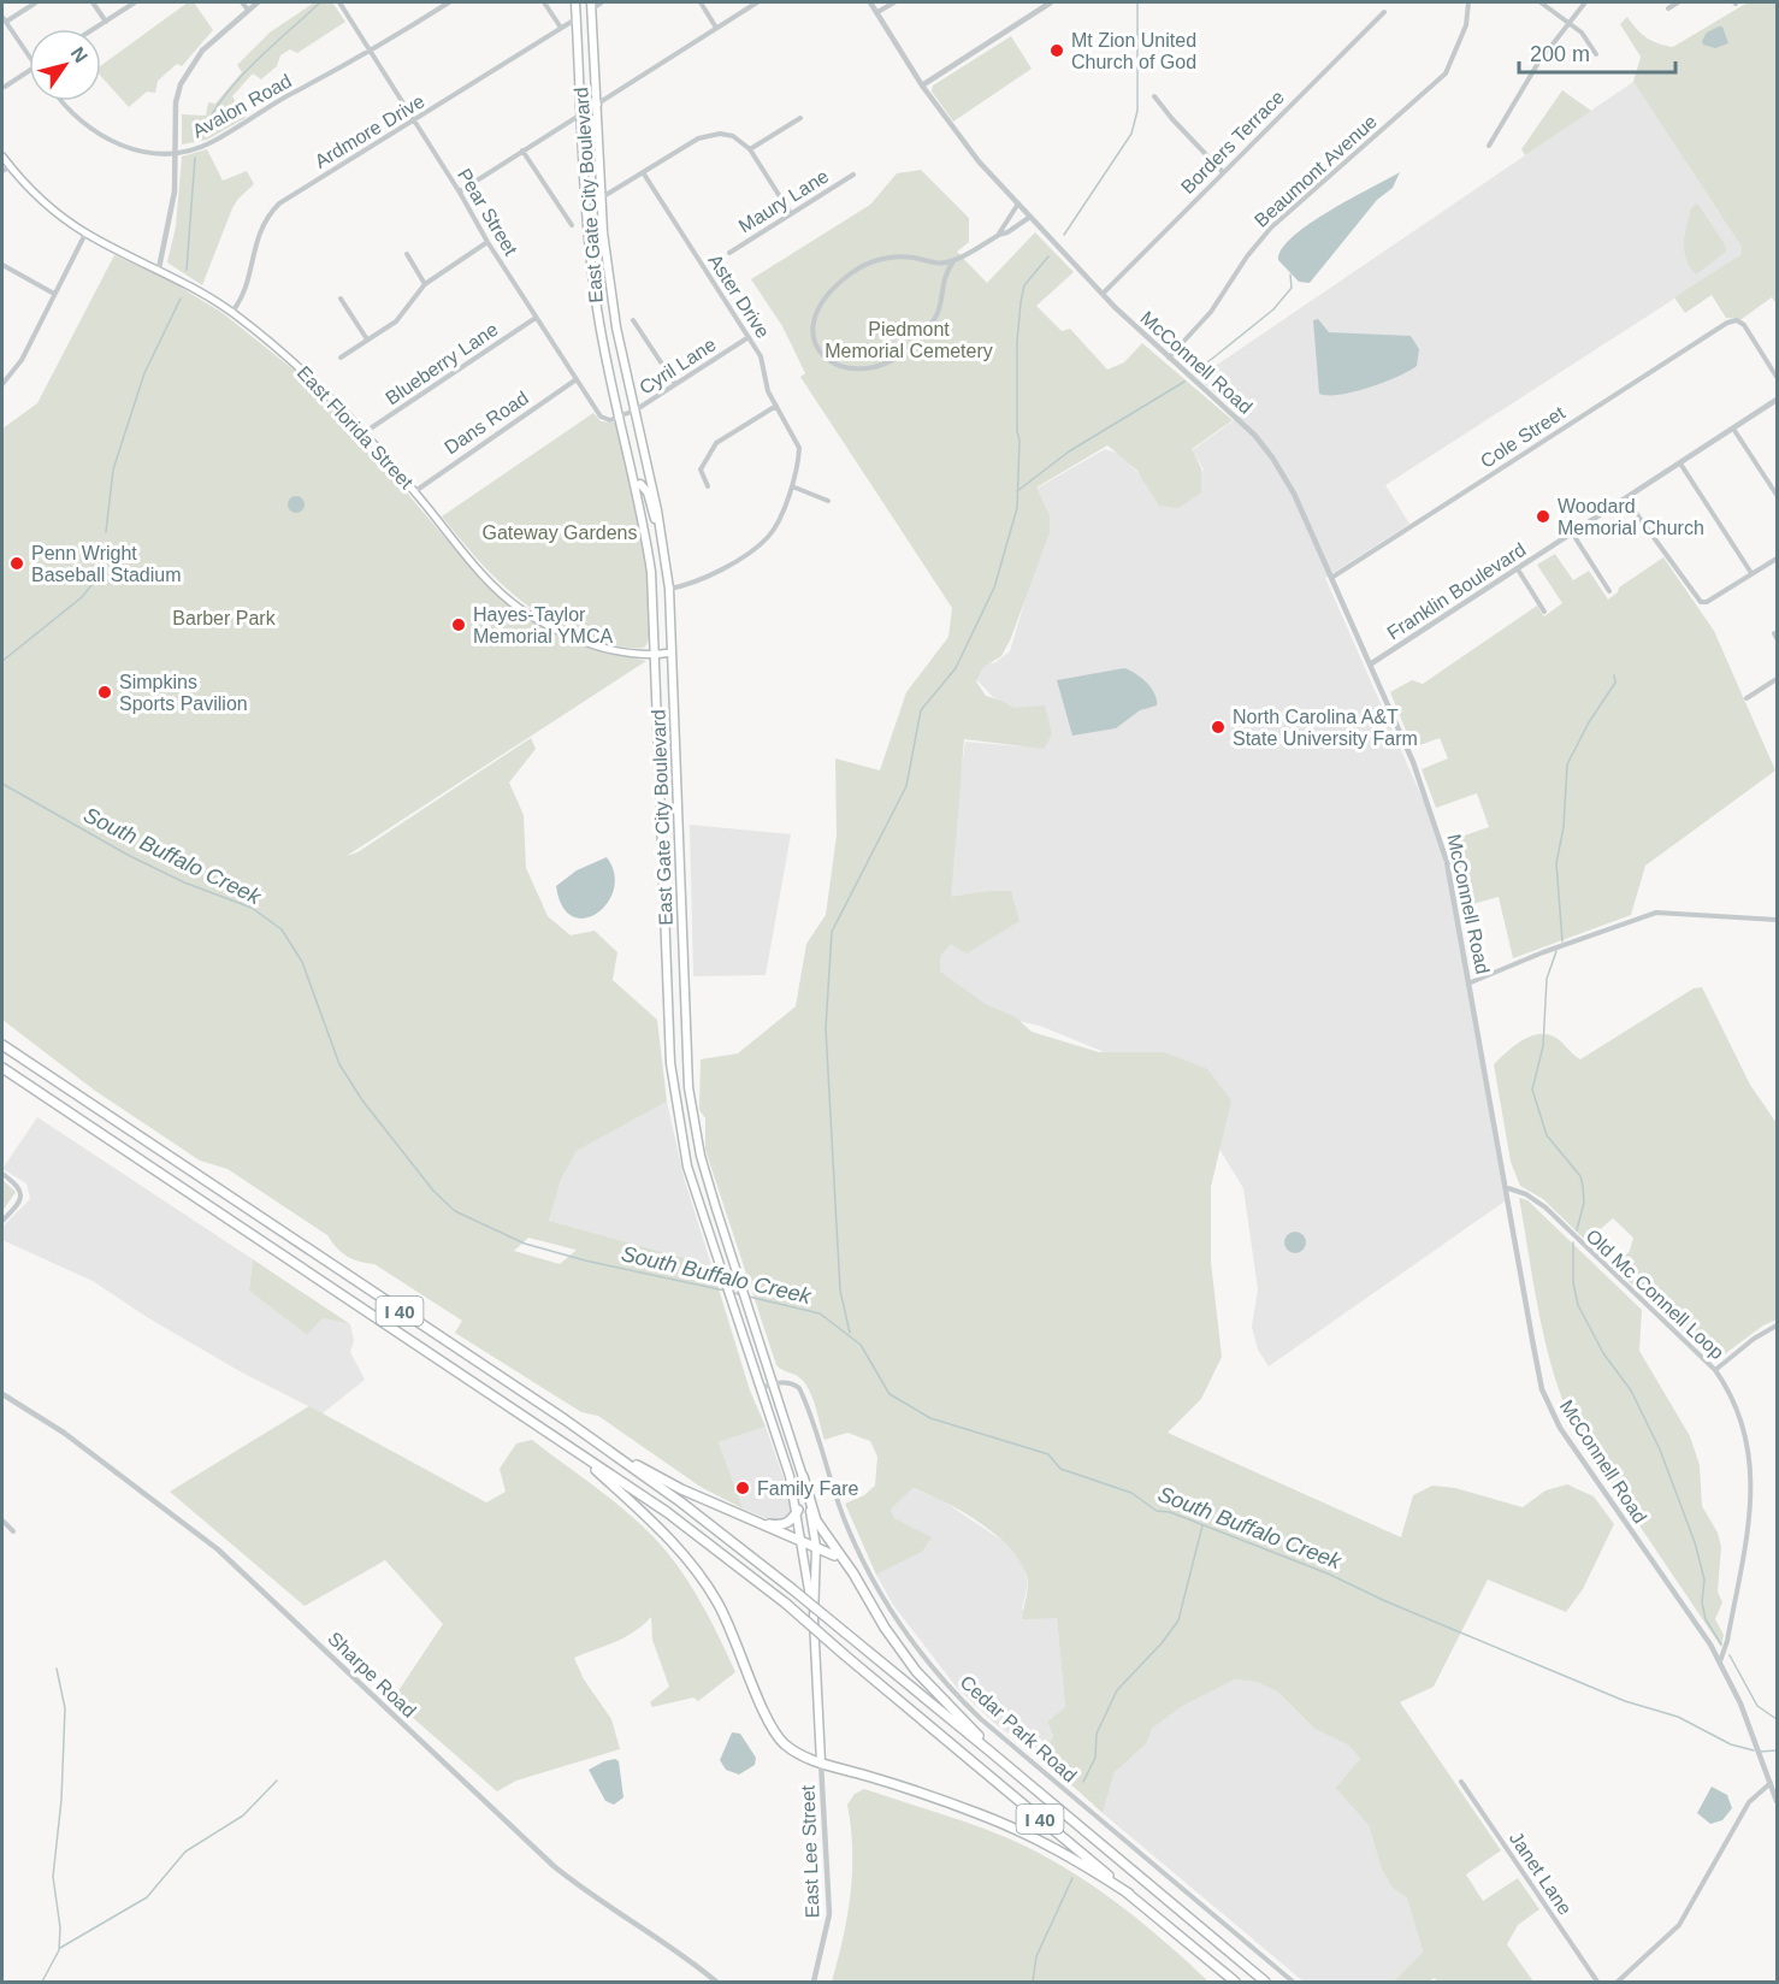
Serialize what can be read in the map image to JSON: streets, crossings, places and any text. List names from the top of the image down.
{
  "streets": {
    "highway": ["I 40"],
    "main road": ["East Gate City Boulevard", "East Florida Street"],
    "street": [
      "Avalon Road",
      "Ardmore Drive",
      "Borders Terrace",
      "Beaumont Avenue",
      "Maury Lane",
      "Pear Street",
      "Aster Drive",
      "McConnell Road",
      "Blueberry Lane",
      "Cyril Lane",
      "Dans Road",
      "Cole Street",
      "Franklin Boulevard",
      "Old Mc Connell Loop",
      "Sharpe Road",
      "Cedar Park Road",
      "East Lee Street",
      "Janet Lane"
    ]
  },
  "crossings": [
    ["Avalon Road", "Pear Street"],
    ["Ardmore Drive", "East Gate City Boulevard"],
    ["Ardmore Drive", "Pear Street"],
    ["Ardmore Drive", "East Florida Street"],
    ["Borders Terrace", "McConnell Road"],
    ["Beaumont Avenue", "McConnell Road"],
    ["East Gate City Boulevard", "Pear Street"],
    ["East Gate City Boulevard", "Aster Drive"],
    ["East Gate City Boulevard", "Cyril Lane"],
    ["East Gate City Boulevard", "East Florida Street"],
    ["East Gate City Boulevard", "Cedar Park Road"],
    ["East Gate City Boulevard", "East Lee Street"],
    ["Pear Street", "Blueberry Lane"],
    ["Pear Street", "Cyril Lane"],
    ["Pear Street", "Dans Road"],
    ["Aster Drive", "Cyril Lane"],
    ["McConnell Road", "Cole Street"],
    ["McConnell Road", "Franklin Boulevard"],
    ["McConnell Road", "Old Mc Connell Loop"],
    ["Blueberry Lane", "East Florida Street"],
    ["Dans Road", "East Florida Street"]
  ],
  "water": ["South Buffalo Creek"],
  "parks": ["Piedmont Memorial Cemetery", "Gateway Gardens", "Barber Park"],
  "places": [
    "Mt Zion United Church of God",
    "Woodard Memorial Church",
    "Penn Wright Baseball Stadium",
    "Hayes-Taylor Memorial YMCA",
    "Simpkins Sports Pavilion",
    "North Carolina A&T State University Farm",
    "Family Fare"
  ],
  "scale_bar": "200 m",
  "north": "top right"
}
